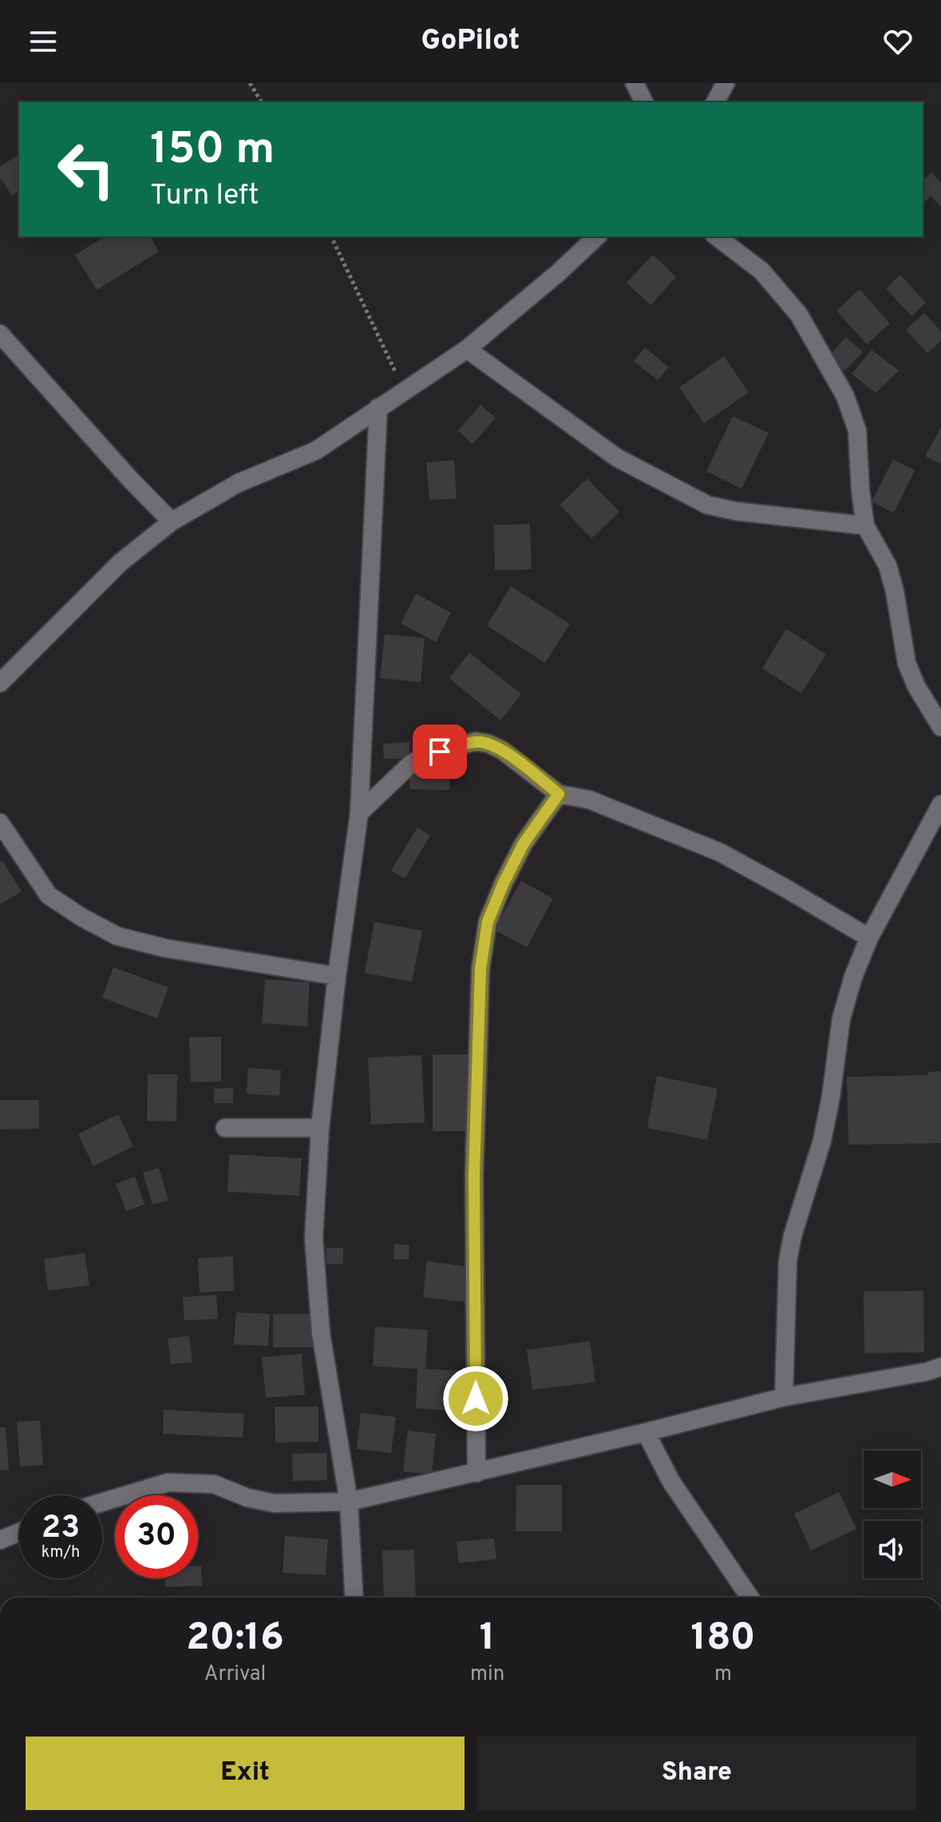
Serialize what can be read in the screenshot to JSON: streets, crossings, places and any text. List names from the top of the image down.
{
  "north": "right",
  "page": {
    "header": "GoPilot",
    "turn": ["150 m", "Turn left"],
    "speed": "23 km/h",
    "limit": "30",
    "eta": [
      "20:16",
      "Arrival",
      "1",
      "min",
      "180",
      "m"
    ],
    "buttons": ["Exit", "Share"]
  }
}
